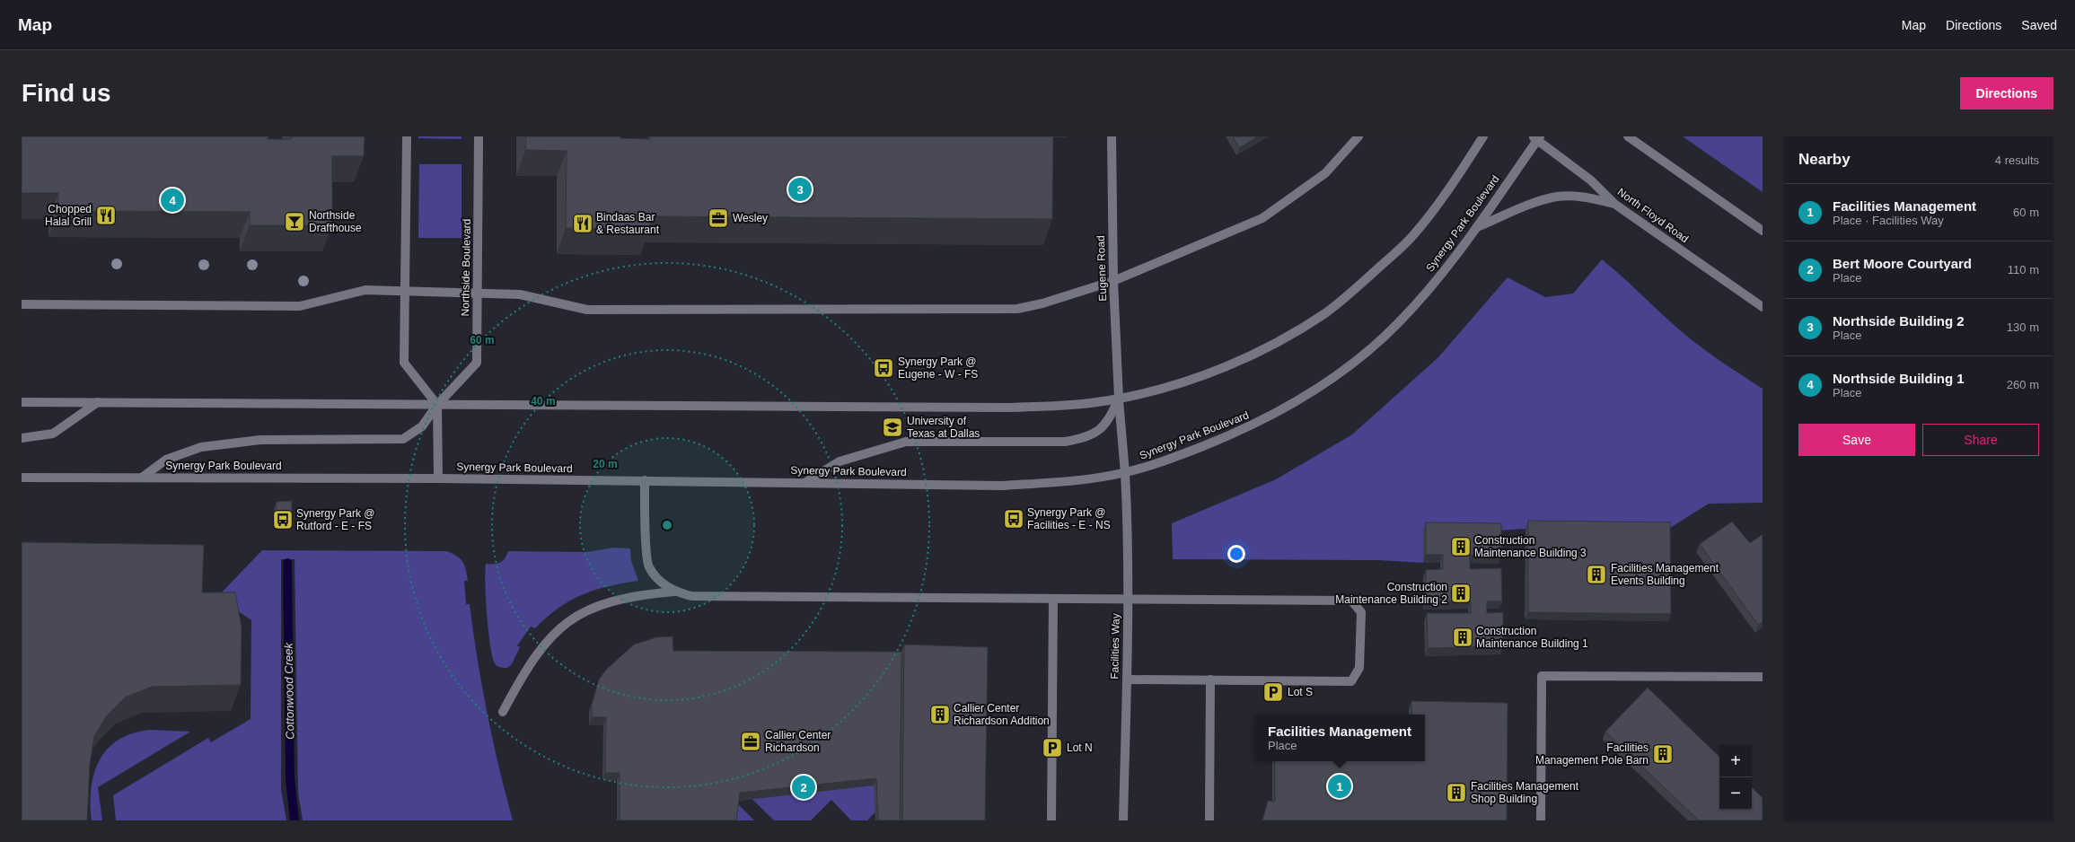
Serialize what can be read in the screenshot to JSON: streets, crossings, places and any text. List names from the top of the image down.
{
  "streets": {
    "street": [
      "North Floyd Road",
      "Synergy Park Boulevard",
      "Northside Boulevard",
      "Eugene Road",
      "Facilities Way"
    ]
  },
  "crossings": [
    ["North Floyd Road", "Synergy Park Boulevard"],
    ["Synergy Park Boulevard", "Northside Boulevard"],
    ["Synergy Park Boulevard", "Eugene Road"],
    ["Synergy Park Boulevard", "Facilities Way"],
    ["Eugene Road", "Facilities Way"]
  ],
  "water": ["Cottonwood Creek"],
  "places": {
    "restaurant": ["Chopped Halal Grill", "Bindaas Bar & Restaurant"],
    "office": ["Wesley", "Callier Center Richardson"],
    "bar": ["Northside Drafthouse"],
    "bus stop": ["Synergy Park @ Eugene - W - FS", "Synergy Park @ Facilities - E - NS", "Synergy Park @ Rutford - E - FS"],
    "school or university": ["University of Texas at Dallas"],
    "building": [
      "Construction Maintenance Building 3",
      "Facilities Management Events Building",
      "Construction Maintenance Building 2",
      "Construction Maintenance Building 1",
      "Callier Center Richardson Addition",
      "Facilities Management Pole Barn",
      "Facilities Management Shop Building"
    ],
    "parking": ["Lot S", "Lot N"]
  },
  "page": {
    "header": "Map",
    "nav": ["Map", "Directions", "Saved"],
    "buttons": [
      "Directions",
      ["Save", "Share"]
    ],
    "title": "Find us",
    "heading": ["Nearby", "4 results"],
    "pins": [
      "3",
      "4",
      "1",
      "2"
    ],
    "list": [
      {
        "mark": "1",
        "name": "Facilities Management",
        "note": "Place · Facilities Way",
        "value": "60 m"
      },
      {
        "mark": "2",
        "name": "Bert Moore Courtyard",
        "note": "Place",
        "value": "110 m"
      },
      {
        "mark": "3",
        "name": "Northside Building 2",
        "note": "Place",
        "value": "130 m"
      },
      {
        "mark": "4",
        "name": "Northside Building 1",
        "note": "Place",
        "value": "260 m"
      }
    ],
    "popup": ["Facilities Management", "Place"],
    "map_buttons": ["+", "−"]
  },
  "rings": ["60 m", "40 m", "20 m"]
}
